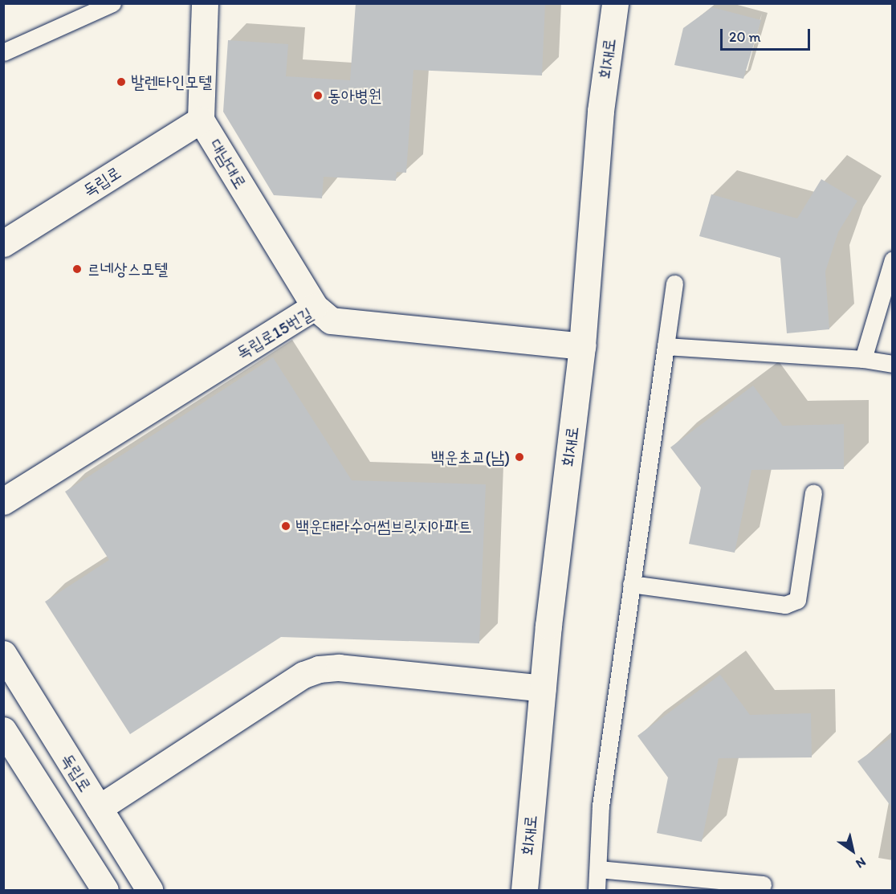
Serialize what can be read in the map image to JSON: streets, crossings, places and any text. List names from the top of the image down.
{
  "streets": {
    "street": [
      "회재로",
      "대남대로",
      "독립로",
      "독립로15번길"
    ]
  },
  "crossings": [
    ["회재로", "독립로15번길"],
    ["대남대로", "독립로"],
    ["대남대로", "독립로15번길"]
  ],
  "places": [
    "발렌타인모텔",
    "동아병원",
    "르네상스모텔",
    "백운초교(남)",
    "백운대라수어썸브릿지아파트"
  ],
  "scale_bar": "20 m",
  "north": "bottom right"
}
